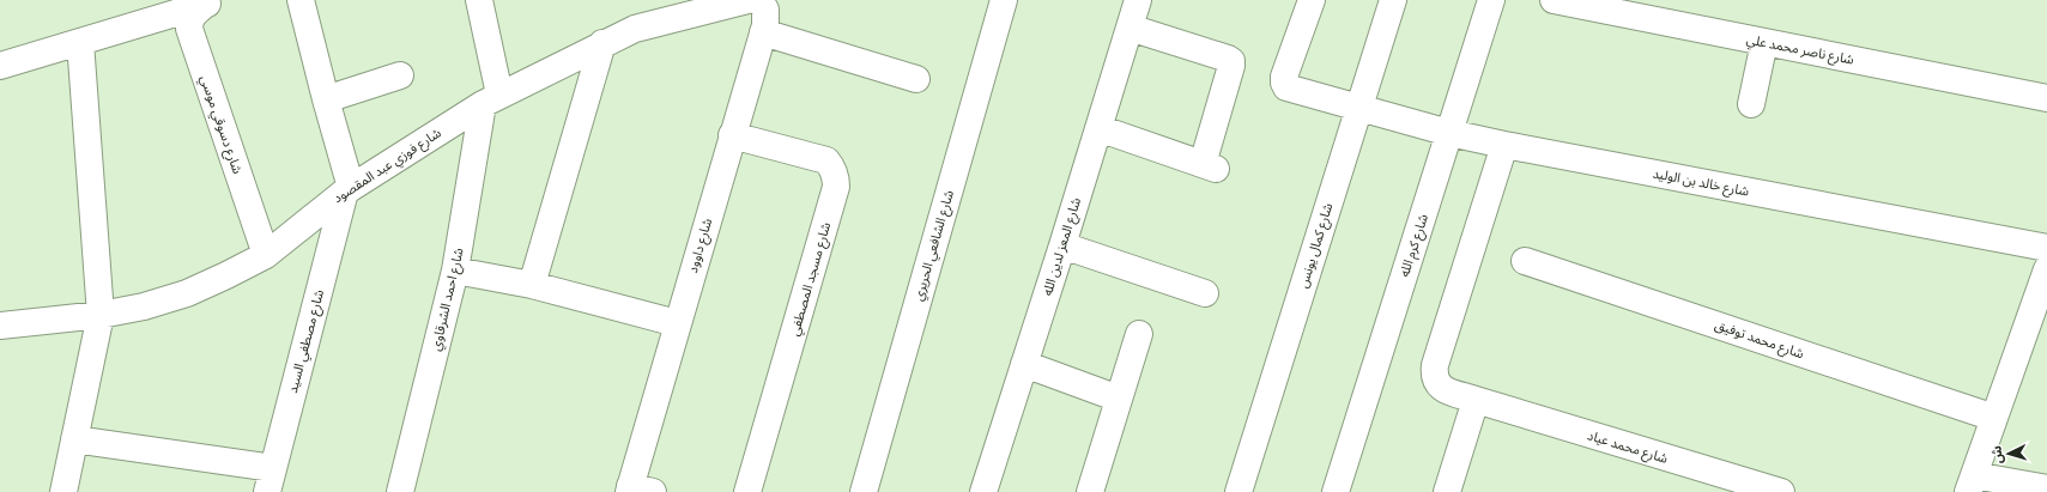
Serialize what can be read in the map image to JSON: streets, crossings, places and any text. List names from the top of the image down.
{
  "streets": {
    "street": [
      "شارع ناصر محمد علي",
      "شارع دسوقي موسي",
      "شارع فوزي عبد المقصود",
      "شارع خالد بن الوليد",
      "شارع داوود",
      "شارع الشافعي الحريري",
      "شارع كمال يونس",
      "شارع كرم الله",
      "شارع المعز لدين الله",
      "شارع مسجد المصطفي",
      "شارع احمد الشرقاوي",
      "شارع محمد توفيق",
      "شارع مصطفي السيد",
      "شارع محمد عياد"
    ]
  },
  "crossings": [
    ["شارع دسوقي موسي", "شارع فوزي عبد المقصود"],
    ["شارع فوزي عبد المقصود", "شارع احمد الشرقاوي"],
    ["شارع فوزي عبد المقصود", "شارع مصطفي السيد"],
    ["شارع خالد بن الوليد", "شارع كمال يونس"],
    ["شارع خالد بن الوليد", "شارع كرم الله"],
    ["شارع خالد بن الوليد", "شارع محمد عياد"],
    ["شارع داوود", "شارع مسجد المصطفي"]
  ],
  "north": "left"
}
